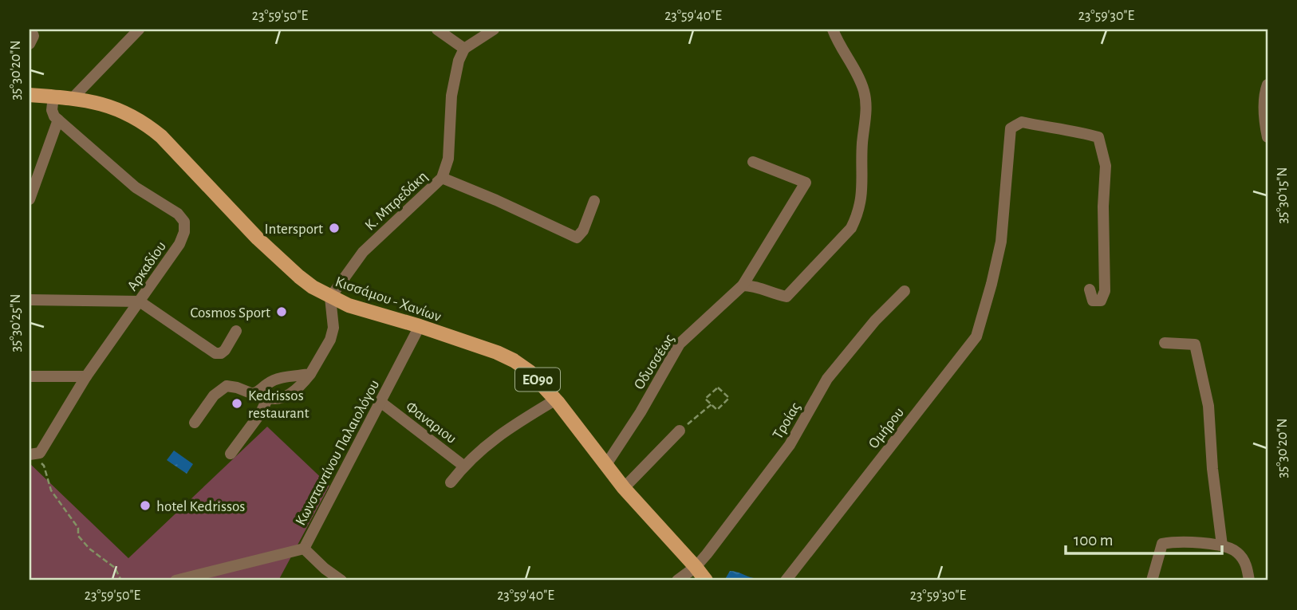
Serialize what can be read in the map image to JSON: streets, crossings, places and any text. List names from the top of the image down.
{
  "streets": {
    "main road": ["Κισσάμου - Χανίων", "ΕΟ90"],
    "street": [
      "Κ. Μπρεδάκη",
      "Αρκαδίου",
      "Οδυσσέως",
      "Τροίας",
      "Φαναριου",
      "Ομήρου",
      "Κωνσταντίνου Παλαιολόγου"
    ]
  },
  "crossings": [
    ["Κ. Μπρεδάκη", "Κισσάμου - Χανίων"],
    ["Κισσάμου - Χανίων", "Οδυσσέως"],
    ["Κισσάμου - Χανίων", "Τροίας"],
    ["Κισσάμου - Χανίων", "Κωνσταντίνου Παλαιολόγου"],
    ["Φαναριου", "Κωνσταντίνου Παλαιολόγου"]
  ],
  "places": [
    "Intersport",
    "Cosmos Sport",
    "Kedrissos restaurant",
    "hotel Kedrissos"
  ],
  "scale_bar": "100 m",
  "coordinates": [
    "23°59'50\"E",
    "23°59'40\"E",
    "23°59'30\"E",
    "35°30'20\"N",
    "35°30'15\"N",
    "35°30'25\"N"
  ]
}
